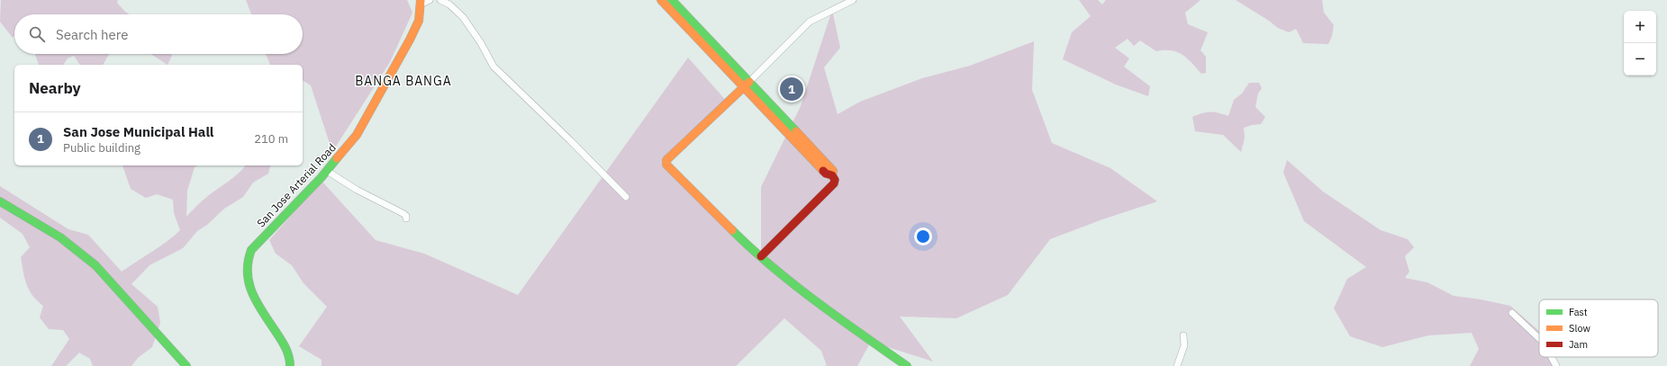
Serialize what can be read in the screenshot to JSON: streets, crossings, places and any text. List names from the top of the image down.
{
  "streets": {
    "street": ["San Jose Arterial Road"]
  },
  "districts": ["BANGA BANGA"],
  "legend": ["Fast", "Slow", "Jam"],
  "page": {
    "map_buttons": ["+", "−"],
    "search": "Search here",
    "heading": "Nearby",
    "pins": "1",
    "list": [
      {
        "mark": "1",
        "name": "San Jose Municipal Hall",
        "note": "Public building",
        "value": "210 m"
      }
    ]
  }
}
